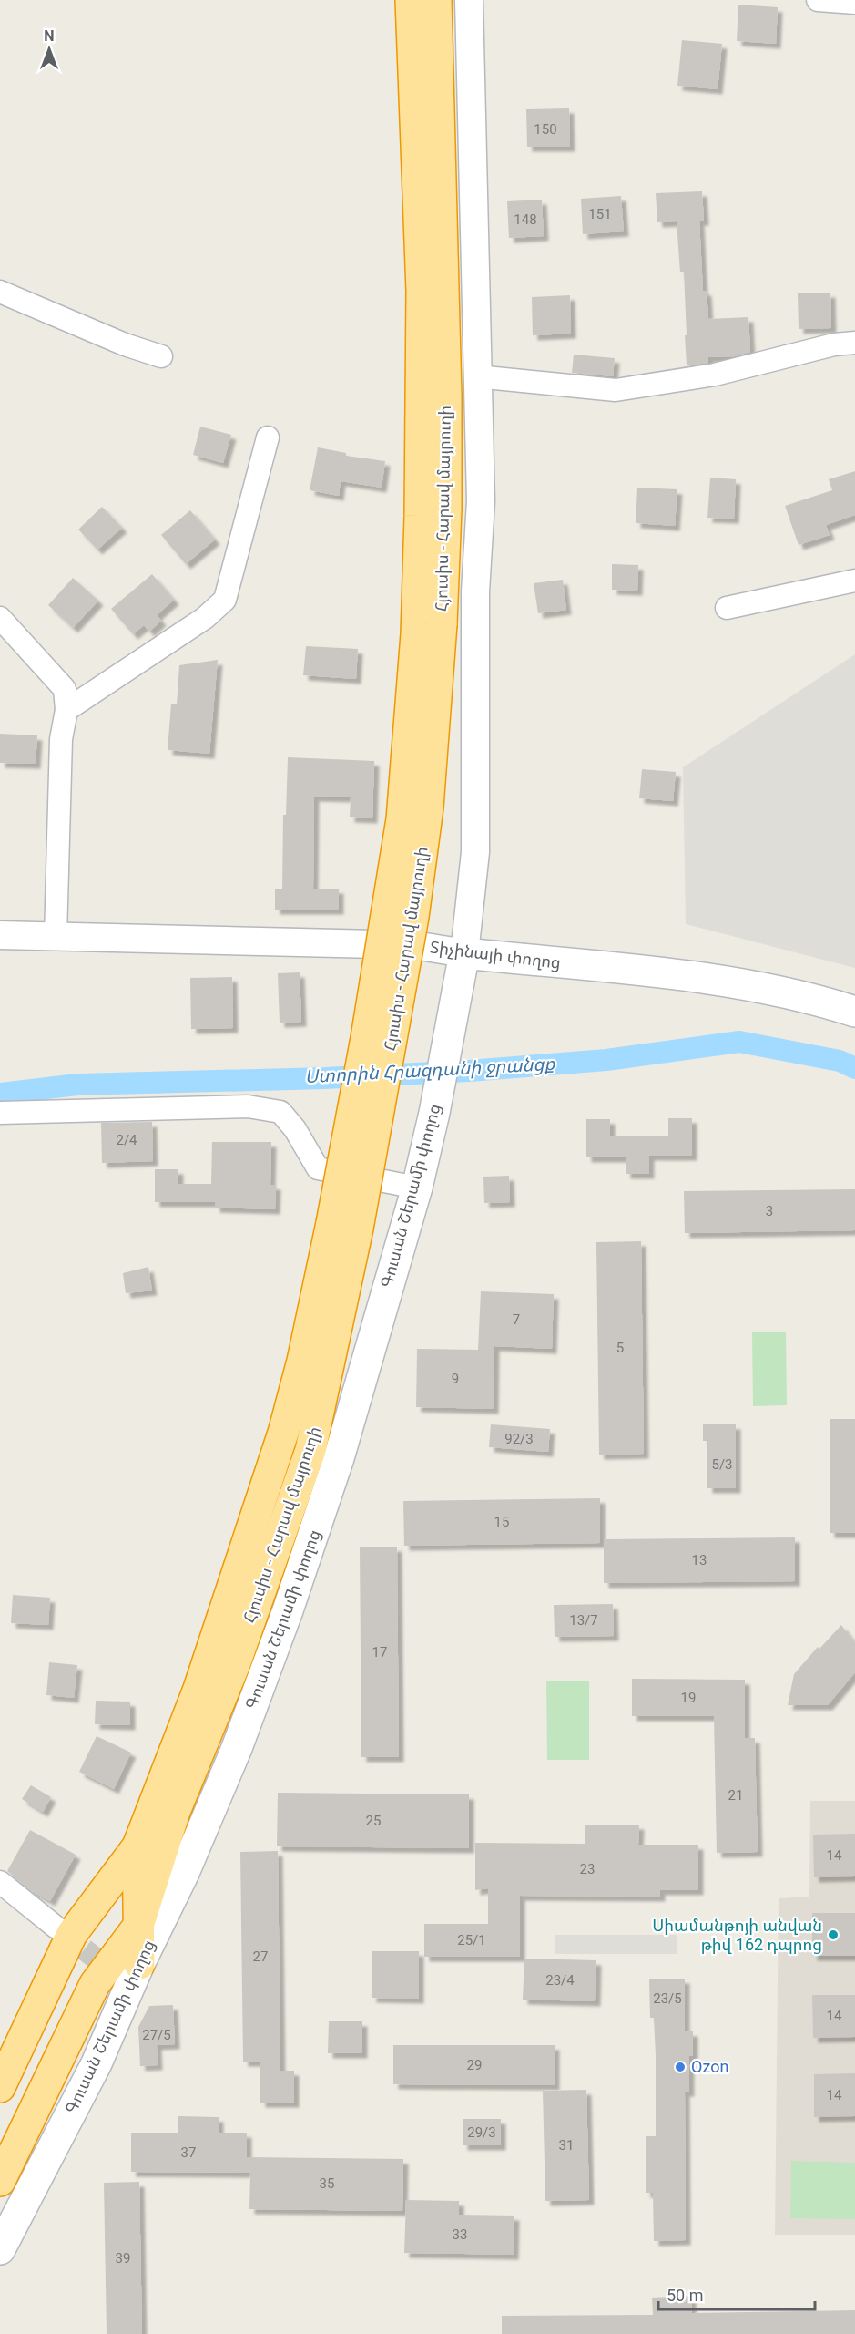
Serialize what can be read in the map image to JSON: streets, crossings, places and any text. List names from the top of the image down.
{
  "streets": {
    "highway": ["Հյուսիս - Հարավ մայրուղի"],
    "main road": ["Տիչինայի փողոց", "Գուսան Շերամի փողոց"]
  },
  "crossings": [
    ["Տիչինայի փողոց", "Գուսան Շերամի փողոց"]
  ],
  "water": ["Ստորին Հրազդանի ջրանցք"],
  "places": ["Սիամանթոյի անվան թիվ 162 դպրոց", "Ozon"],
  "house_numbers": [
    "150",
    "151",
    "148",
    "2/4",
    "3",
    "7",
    "5",
    "9",
    "92/3",
    "5/3",
    "15",
    "13",
    "13/7",
    "17",
    "19",
    "21",
    "25",
    "14",
    "23",
    "25/1",
    "27",
    "23/4",
    "23/5",
    "14",
    "27/5",
    "29",
    "14",
    "29/3",
    "31",
    "37",
    "35",
    "33",
    "39"
  ],
  "scale_bar": "50 m",
  "north": "top"
}
